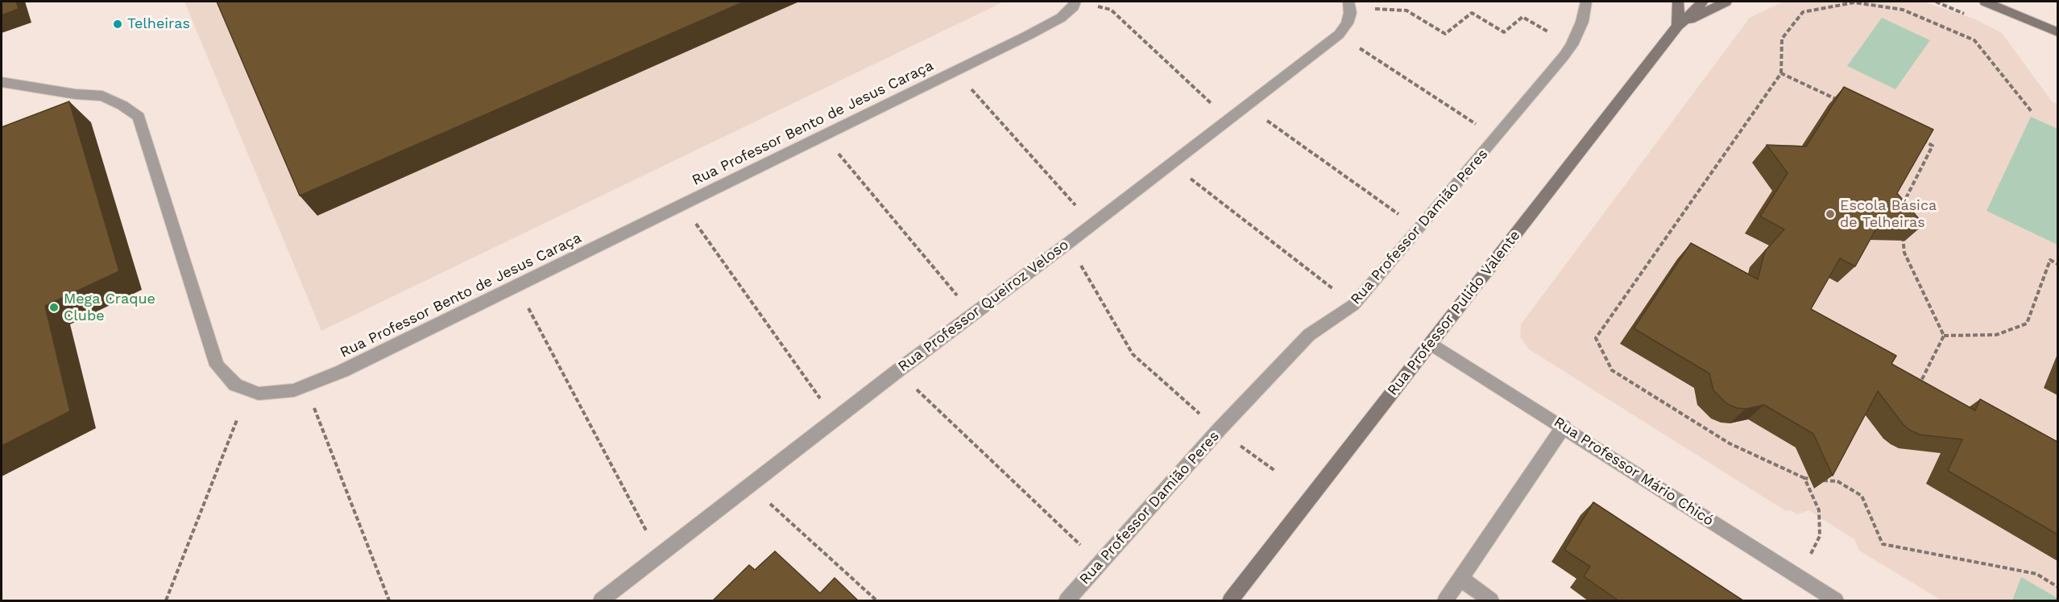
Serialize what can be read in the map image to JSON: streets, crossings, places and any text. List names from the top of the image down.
{
  "streets": {
    "main road": ["Rua Professor Pulido Valente"],
    "street": [
      "Rua Professor Bento de Jesus Caraça",
      "Rua Professor Damião Peres",
      "Rua Professor Queiroz Veloso",
      "Rua Professor Mário Chicó"
    ]
  },
  "crossings": [
    ["Rua Professor Pulido Valente", "Rua Professor Mário Chicó"]
  ],
  "places": ["Telheiras", "Escola Básica de Telheiras", "Mega Craque Clube"]
}
